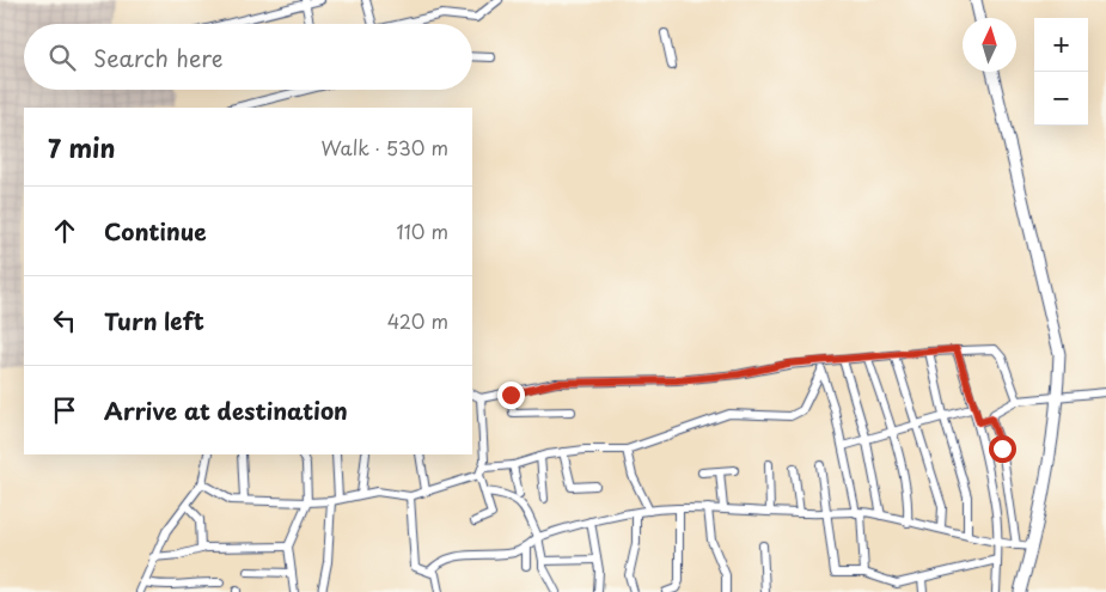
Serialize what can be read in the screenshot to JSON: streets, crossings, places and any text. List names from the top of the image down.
{
  "north": "top",
  "page": {
    "map_buttons": ["+", "−"],
    "search": "Search here",
    "heading": ["7 min", "Walk · 530 m"],
    "list": [
      ["Continue", "110 m"],
      ["Turn left", "420 m"],
      "Arrive at destination"
    ]
  }
}
